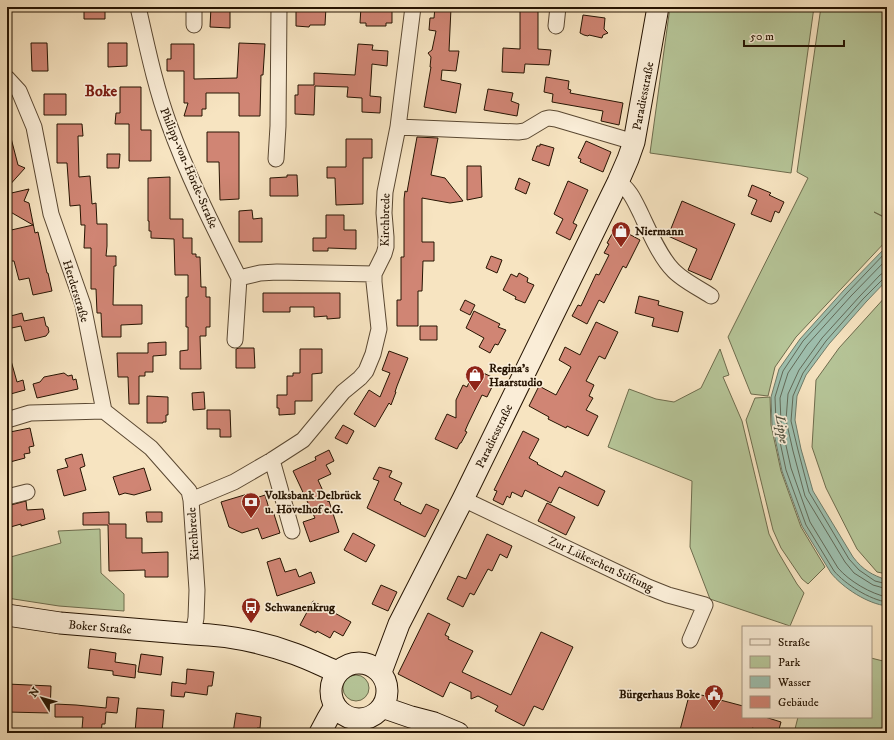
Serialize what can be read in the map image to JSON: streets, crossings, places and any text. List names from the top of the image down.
{
  "streets": {
    "main road": ["Paradiesstraße", "Boker Straße"],
    "street": [
      "Philipp-von-Hörde-Straße",
      "Kirchbrede",
      "Herderstraße",
      "Zur Lükeschen Stiftung"
    ]
  },
  "crossings": [
    ["Paradiesstraße", "Zur Lükeschen Stiftung"],
    ["Paradiesstraße", "Boker Straße"],
    ["Kirchbrede", "Boker Straße"]
  ],
  "districts": ["Boke"],
  "water": ["Lippe"],
  "places": {
    "shop": ["Niermann", "Regina's Haarstudio"],
    "bank": ["Volksbank Delbrück u. Hövelhof e.G."],
    "bus stop": ["Schwanenkrug"],
    "public building": ["Bürgerhaus Boke"]
  },
  "legend": [
    "Straße",
    "Park",
    "Wasser",
    "Gebäude"
  ],
  "scale_bar": "50 m",
  "north": "top left"
}
